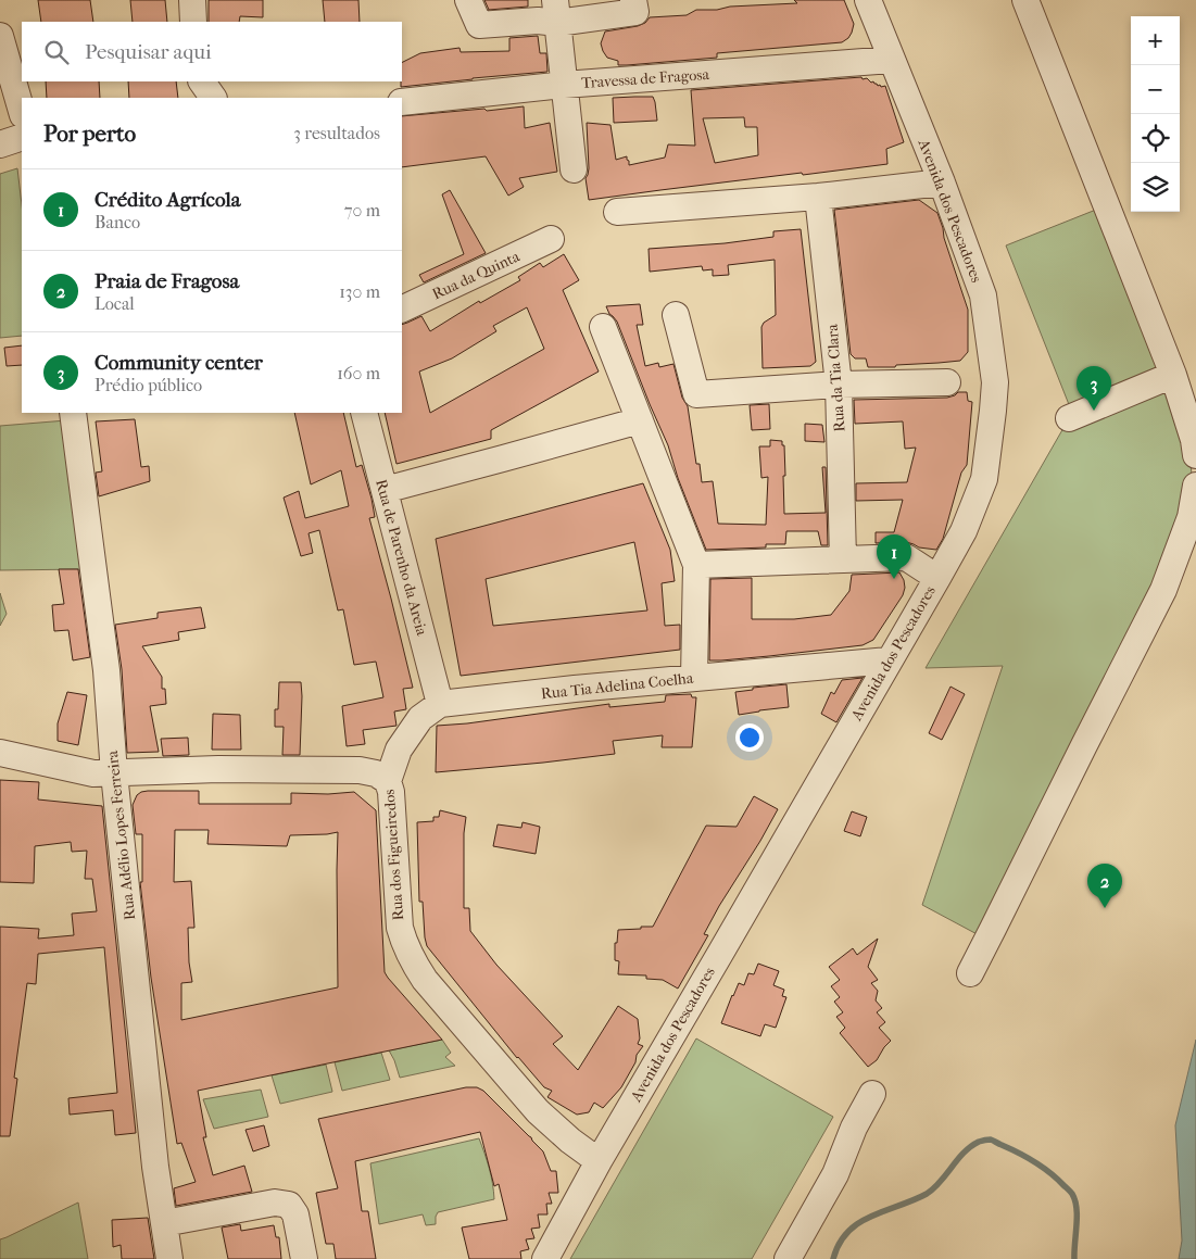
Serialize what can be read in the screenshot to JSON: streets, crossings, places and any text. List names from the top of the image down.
{
  "streets": {
    "street": [
      "Travessa de Fragosa",
      "Avenida dos Pescadores",
      "Rua da Quinta",
      "Rua da Tia Clara",
      "Rua de Parenho da Areia",
      "Rua Tia Adelina Coelha",
      "Rua Adélio Lopes Ferreira",
      "Rua dos Figueiredos"
    ]
  },
  "crossings": [
    ["Travessa de Fragosa", "Avenida dos Pescadores"],
    ["Avenida dos Pescadores", "Rua Tia Adelina Coelha"],
    ["Avenida dos Pescadores", "Rua dos Figueiredos"],
    ["Rua de Parenho da Areia", "Rua Tia Adelina Coelha"],
    ["Rua Adélio Lopes Ferreira", "Rua dos Figueiredos"]
  ],
  "page": {
    "map_buttons": ["+", "−"],
    "search": "Pesquisar aqui",
    "heading": ["Por perto", "3 resultados"],
    "list": [
      {
        "mark": "1",
        "name": "Crédito Agrícola",
        "note": "Banco",
        "value": "70 m"
      },
      {
        "mark": "2",
        "name": "Praia de Fragosa",
        "note": "Local",
        "value": "130 m"
      },
      {
        "mark": "3",
        "name": "Community center",
        "note": "Prédio público",
        "value": "160 m"
      }
    ],
    "pins": ["3", "1", "2"]
  }
}
